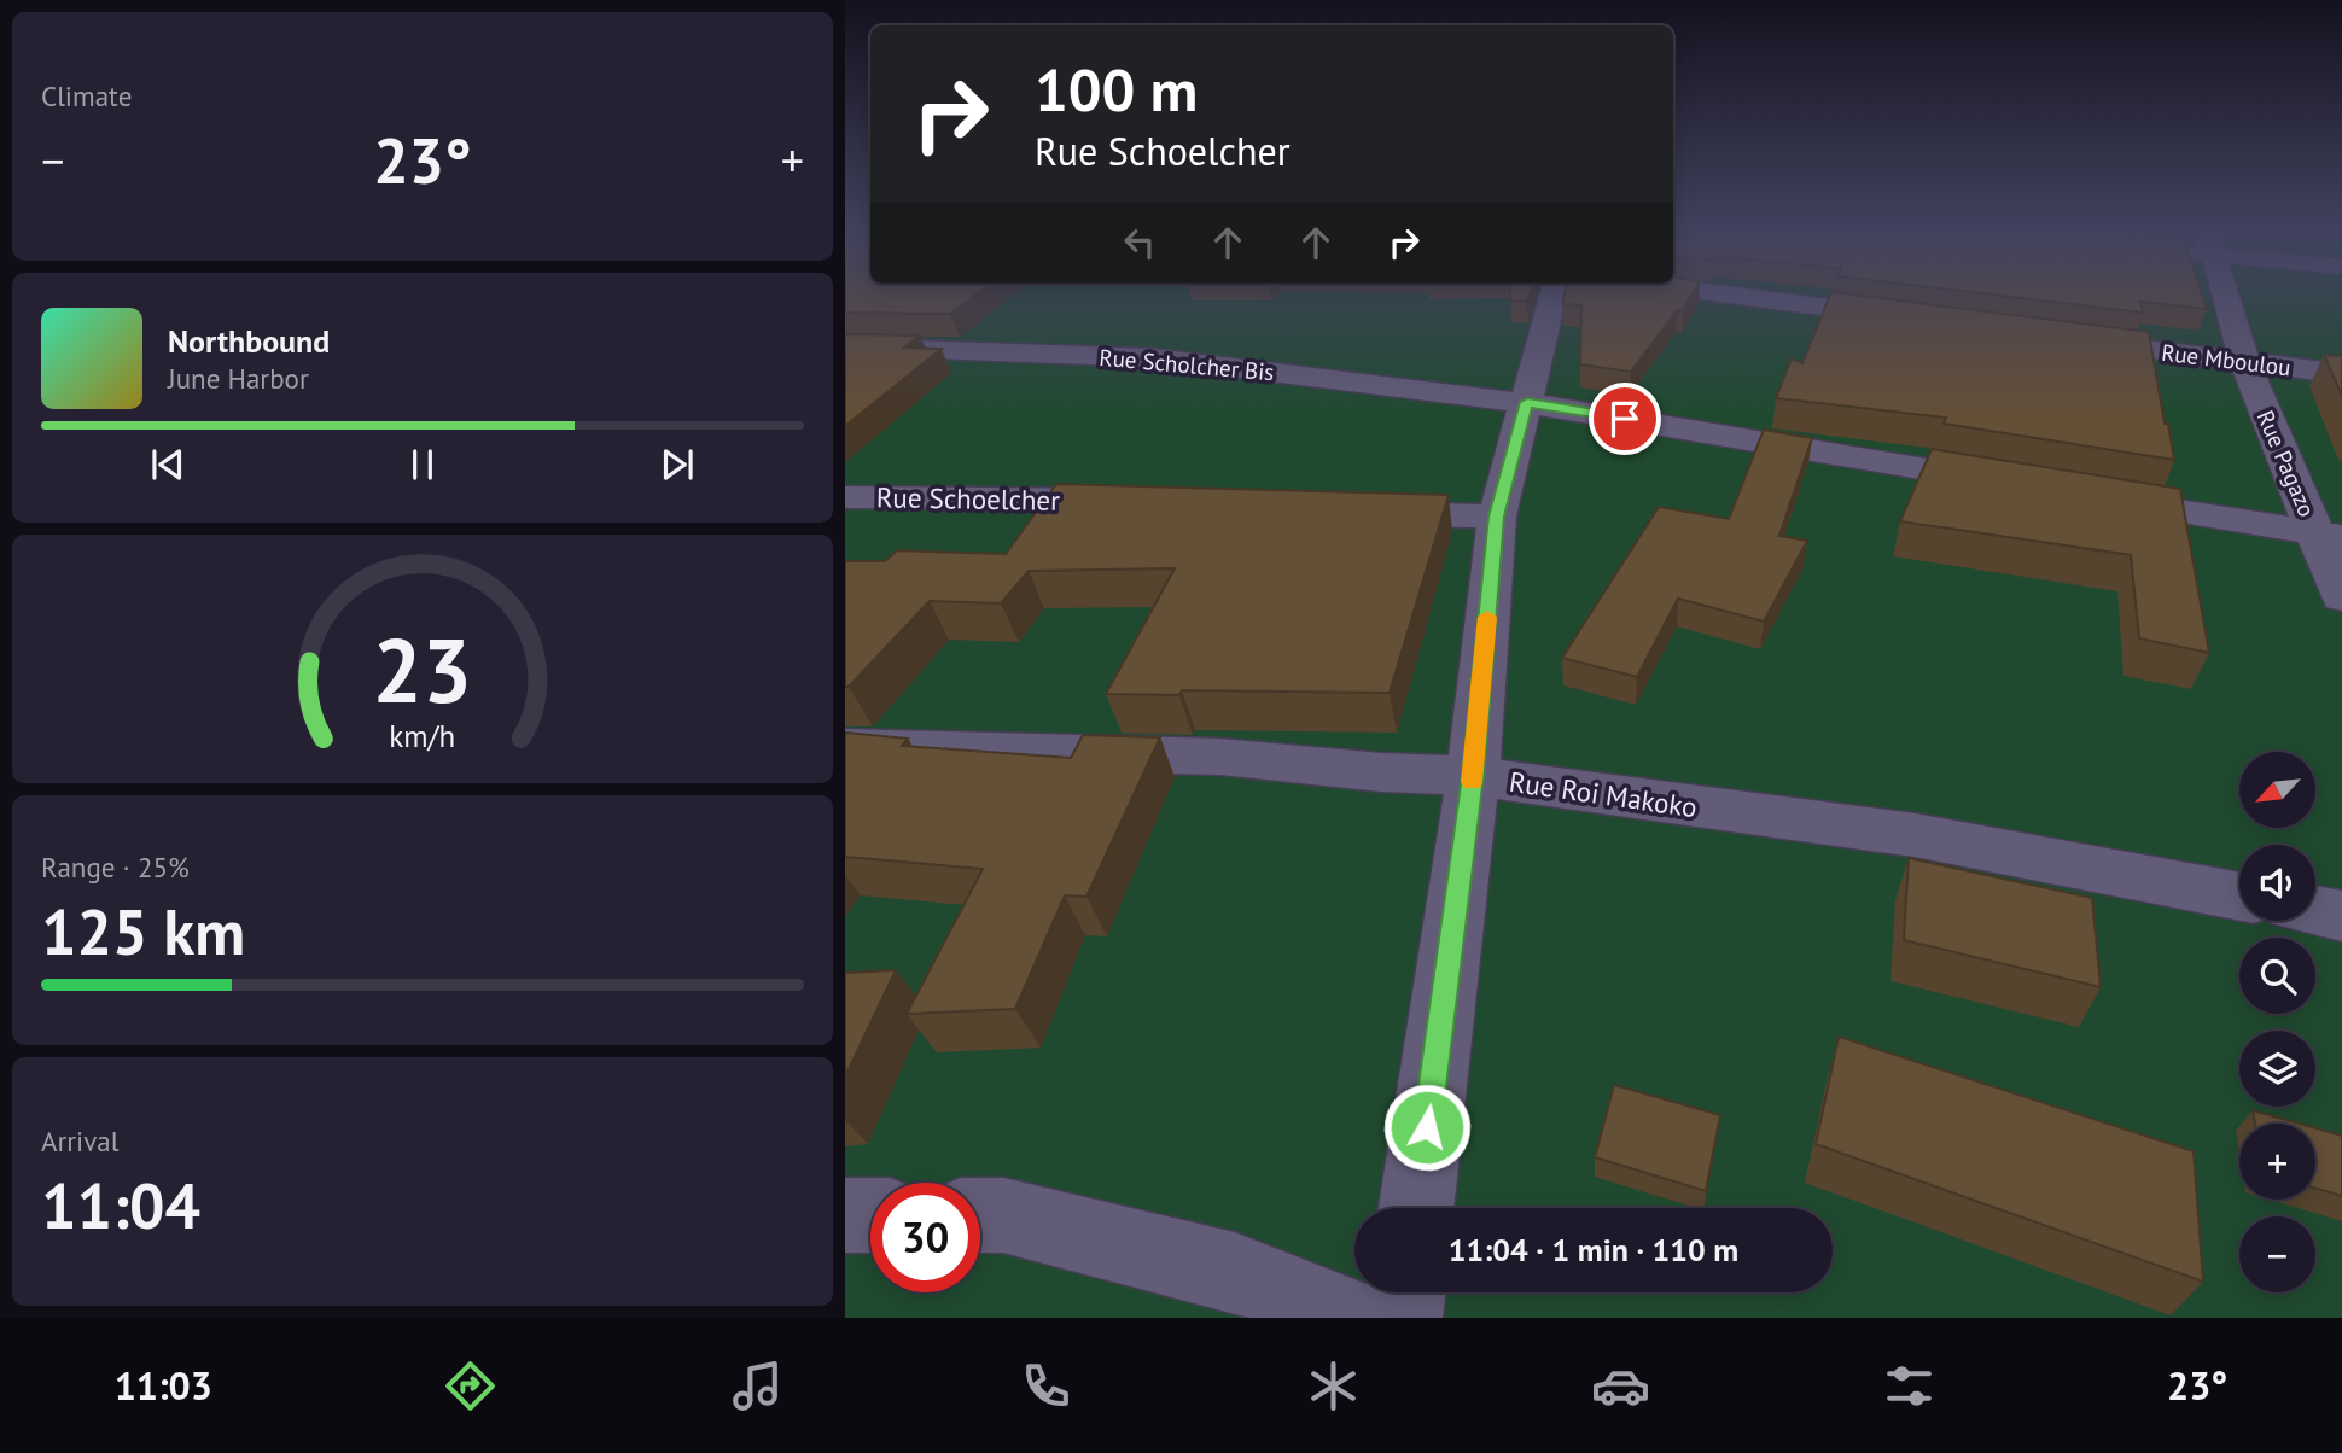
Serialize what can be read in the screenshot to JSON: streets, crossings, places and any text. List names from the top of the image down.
{
  "streets": {
    "street": [
      "Rue Mboulou",
      "Rue Scholcher Bis",
      "Rue Pagazo",
      "Rue Schoelcher",
      "Rue Roi Makoko"
    ]
  },
  "crossings": [
    ["Rue Mboulou", "Rue Pagazo"]
  ],
  "north": "bottom left",
  "page": {
    "tile": [
      "Climate",
      ["Range · 25%", "125 km"],
      ["Arrival", "11:04"]
    ],
    "turn": ["100 m", "Rue Schoelcher"],
    "heat": ["−", "23°", "+"],
    "song": ["Northbound", "June Harbor"],
    "map_buttons": ["+", "−"],
    "limit": "30",
    "trip": "11:04 · 1 min · 110 m",
    "tabs": ["11:03", "23°"],
    "gauge": ["23", "km/h"]
  }
}
